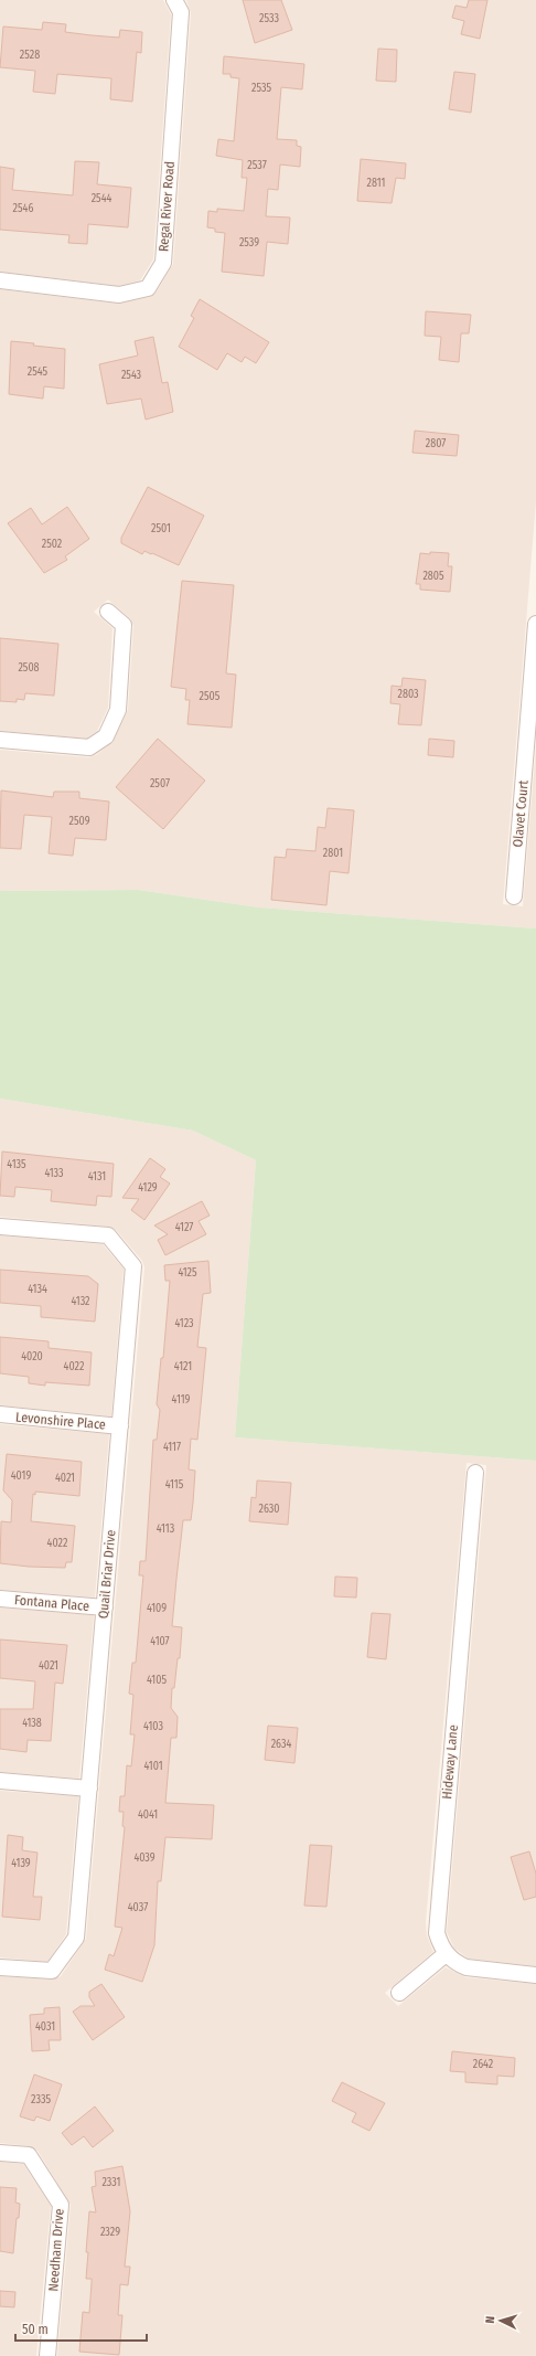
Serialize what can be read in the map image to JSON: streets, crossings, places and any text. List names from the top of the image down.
{
  "streets": {
    "street": [
      "Regal River Road",
      "Olavet Court",
      "Levonshire Place",
      "Quail Briar Drive",
      "Fontana Place",
      "Hideway Lane",
      "Needham Drive"
    ]
  },
  "crossings": [
    ["Levonshire Place", "Quail Briar Drive"],
    ["Quail Briar Drive", "Fontana Place"]
  ],
  "house_numbers": [
    "2533",
    "2528",
    "2535",
    "2537",
    "2811",
    "2544",
    "2546",
    "2539",
    "2545",
    "2543",
    "2807",
    "2501",
    "2502",
    "2805",
    "2508",
    "2803",
    "2505",
    "2507",
    "2509",
    "2801",
    "4135",
    "4133",
    "4131",
    "4129",
    "4127",
    "4125",
    "4134",
    "4132",
    "4123",
    "4020",
    "4022",
    "4121",
    "4119",
    "4117",
    "4019",
    "4021",
    "4115",
    "2630",
    "4113",
    "4022",
    "4109",
    "4107",
    "4021",
    "4105",
    "4138",
    "4103",
    "2634",
    "4101",
    "4041",
    "4039",
    "4139",
    "4037",
    "4031",
    "2642",
    "2335",
    "2331",
    "2329"
  ],
  "scale_bar": "50 m",
  "north": "left"
}
